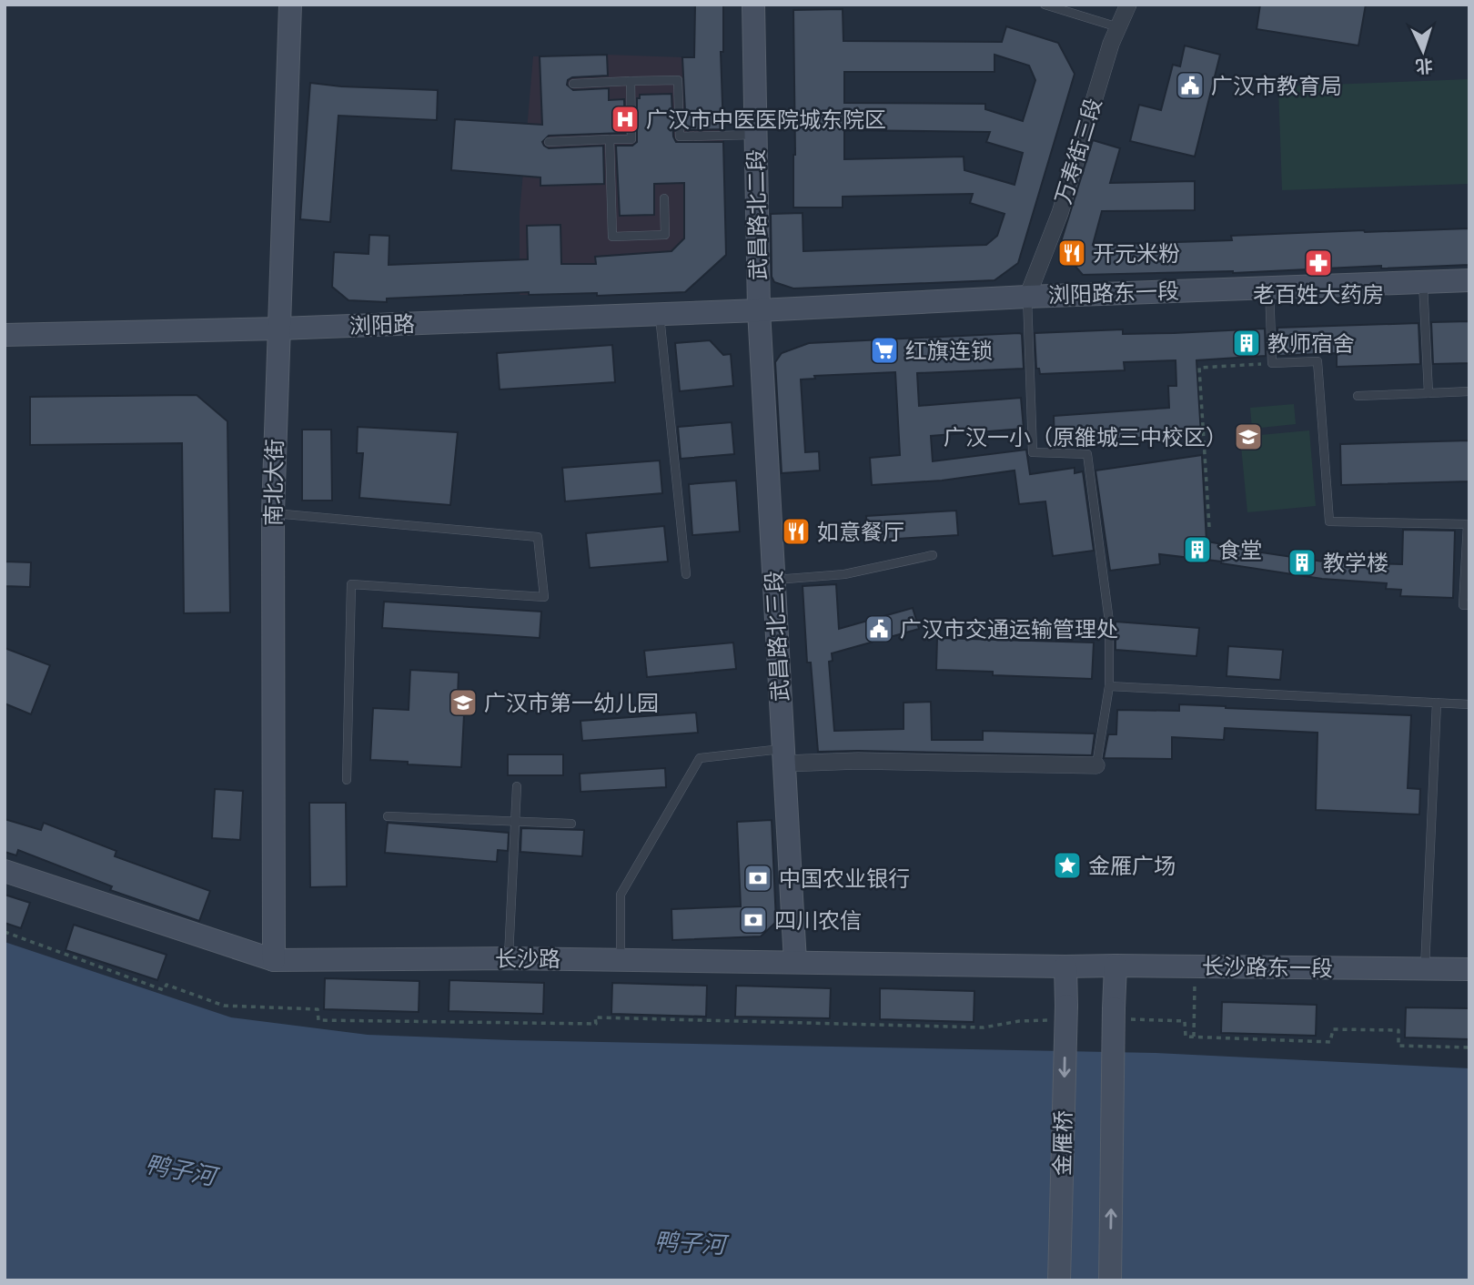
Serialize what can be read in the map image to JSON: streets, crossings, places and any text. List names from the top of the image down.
{
  "streets": {
    "street": [
      "万寿街三段",
      "武昌路北二段",
      "浏阳路东一段",
      "浏阳路",
      "南北大街",
      "武昌路北三段",
      "长沙路",
      "长沙路东一段",
      "金雁桥"
    ]
  },
  "crossings": [
    ["万寿街三段", "浏阳路东一段"],
    ["武昌路北二段", "浏阳路东一段"],
    ["武昌路北二段", "浏阳路"],
    ["武昌路北二段", "武昌路北三段"],
    ["浏阳路东一段", "浏阳路"],
    ["浏阳路东一段", "武昌路北三段"],
    ["浏阳路", "南北大街"],
    ["浏阳路", "武昌路北三段"],
    ["南北大街", "长沙路"],
    ["武昌路北三段", "长沙路"],
    ["长沙路", "长沙路东一段"],
    ["长沙路", "金雁桥"],
    ["长沙路东一段", "金雁桥"]
  ],
  "water": ["鸭子河"],
  "places": {
    "public building": ["广汉市教育局", "广汉市交通运输管理处"],
    "hospital": ["广汉市中医医院城东院区"],
    "restaurant": ["开元米粉", "如意餐厅"],
    "pharmacy": ["老百姓大药房"],
    "building": ["教师宿舍", "食堂", "教学楼"],
    "supermarket": ["红旗连锁"],
    "school or university": ["广汉一小（原雒城三中校区）", "广汉市第一幼儿园"],
    "place": ["金雁广场"],
    "bank": ["中国农业银行", "四川农信"]
  },
  "north": "bottom"
}
